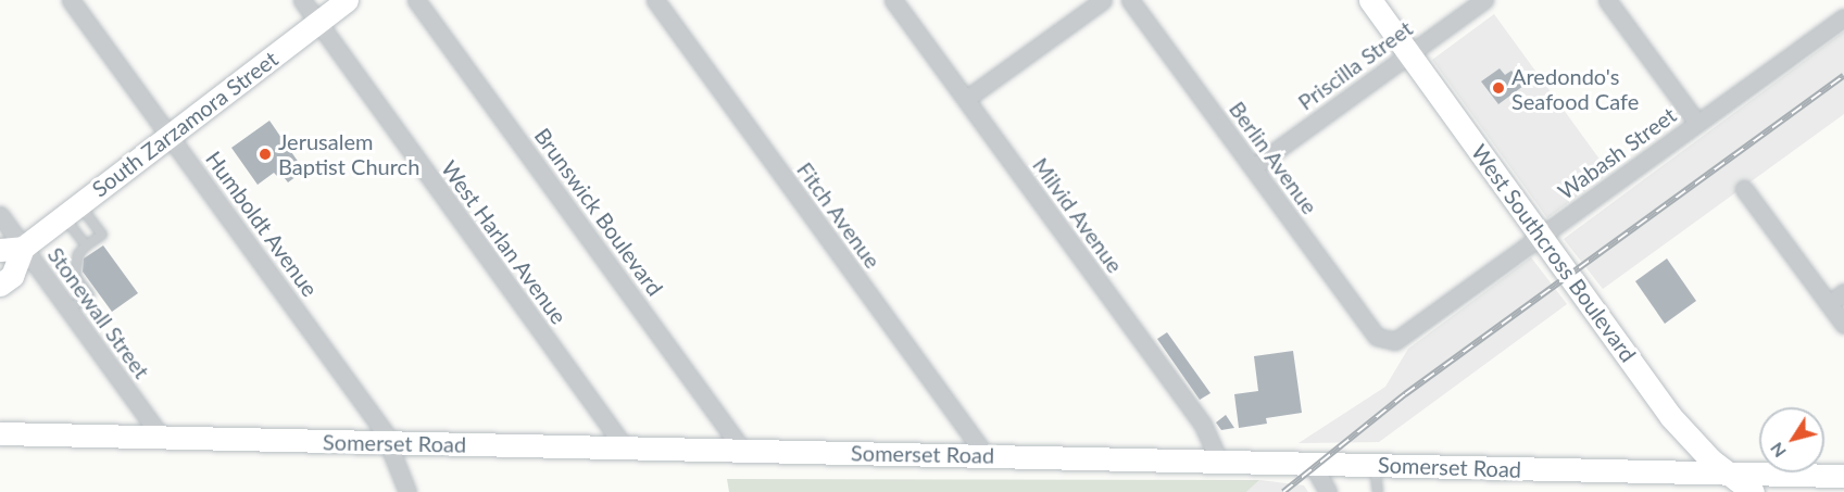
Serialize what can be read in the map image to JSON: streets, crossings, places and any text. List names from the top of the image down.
{
  "streets": {
    "main road": ["South Zarzamora Street", "West Southcross Boulevard", "Somerset Road"],
    "street": [
      "Priscilla Street",
      "Wabash Street",
      "Berlin Avenue",
      "Brunswick Boulevard",
      "Fitch Avenue",
      "Milvid Avenue",
      "Humboldt Avenue",
      "West Harlan Avenue",
      "Stonewall Street"
    ]
  },
  "crossings": [
    ["Priscilla Street", "Berlin Avenue"],
    ["Priscilla Street", "West Southcross Boulevard"],
    ["South Zarzamora Street", "Humboldt Avenue"],
    ["South Zarzamora Street", "West Harlan Avenue"],
    ["South Zarzamora Street", "Stonewall Street"],
    ["Wabash Street", "Berlin Avenue"],
    ["Wabash Street", "West Southcross Boulevard"],
    ["Brunswick Boulevard", "Somerset Road"],
    ["Fitch Avenue", "Somerset Road"],
    ["Milvid Avenue", "Somerset Road"],
    ["Humboldt Avenue", "Somerset Road"],
    ["West Harlan Avenue", "Somerset Road"],
    ["West Southcross Boulevard", "Somerset Road"],
    ["Stonewall Street", "Somerset Road"]
  ],
  "places": ["Aredondo's Seafood Cafe", "Jerusalem Baptist Church"],
  "north": "bottom left"
}
